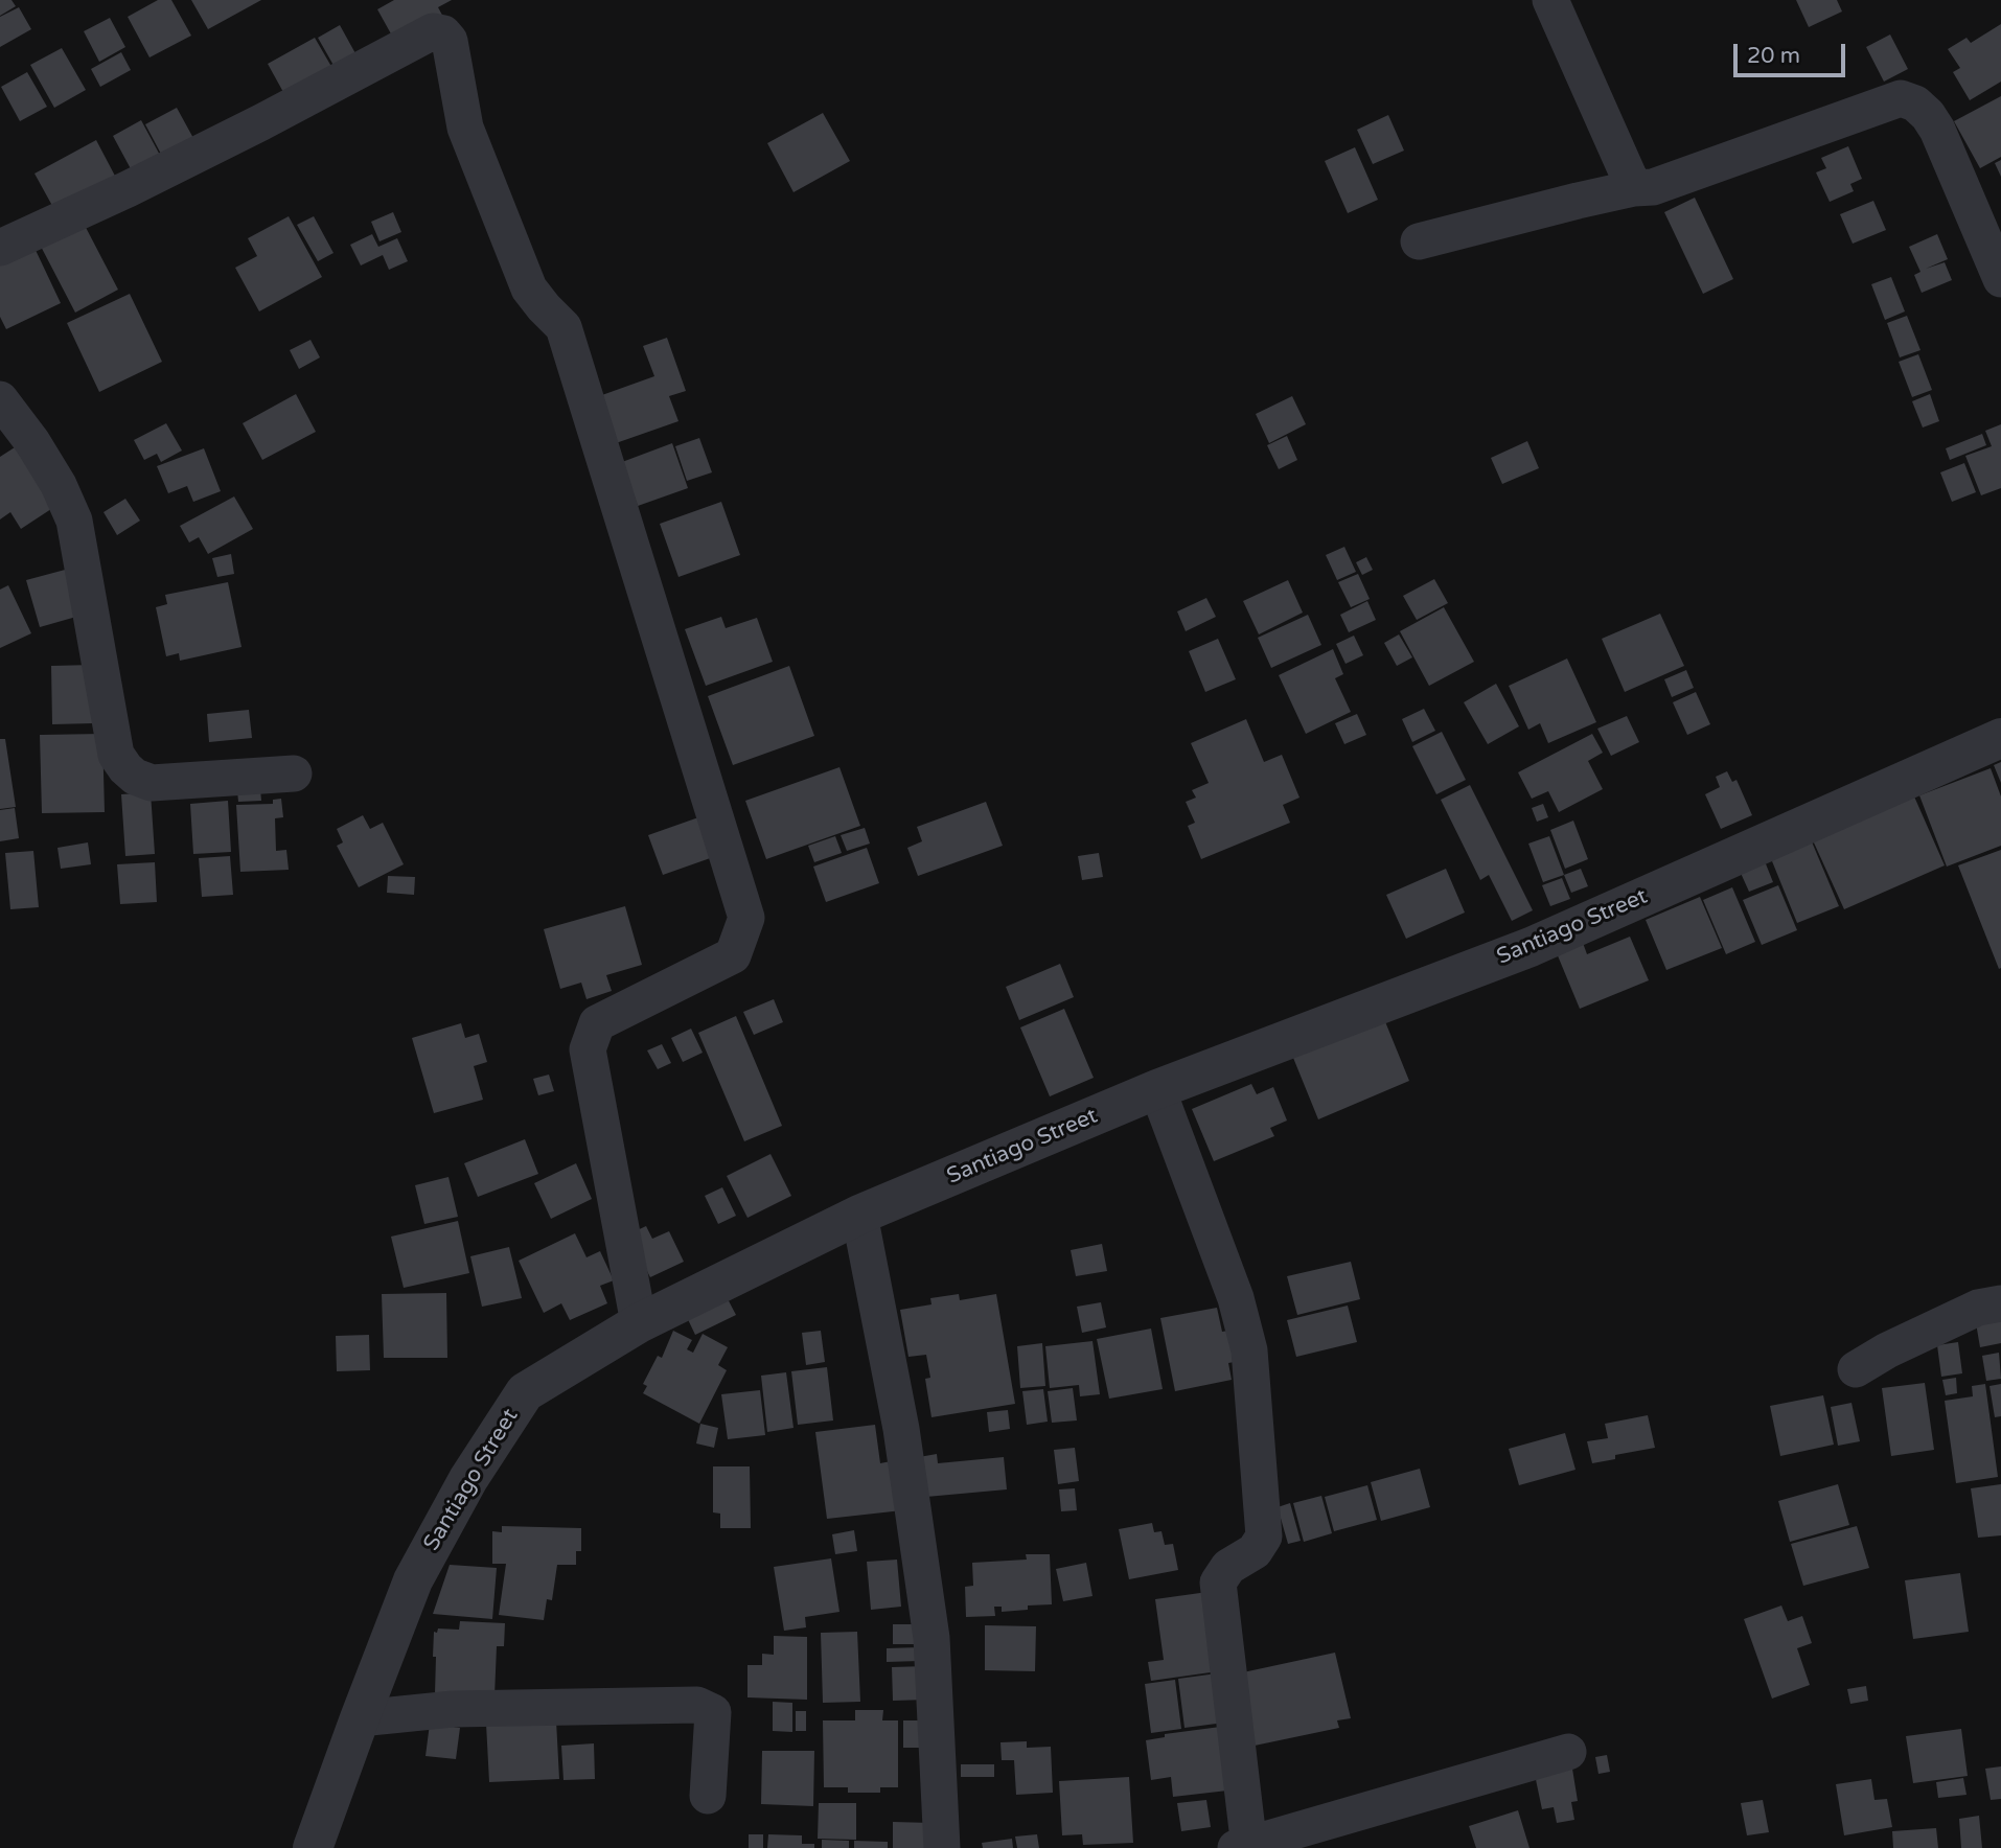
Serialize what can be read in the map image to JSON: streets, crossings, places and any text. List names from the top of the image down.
{
  "streets": {
    "street": ["Santiago Street"]
  },
  "scale_bar": "20 m"
}
